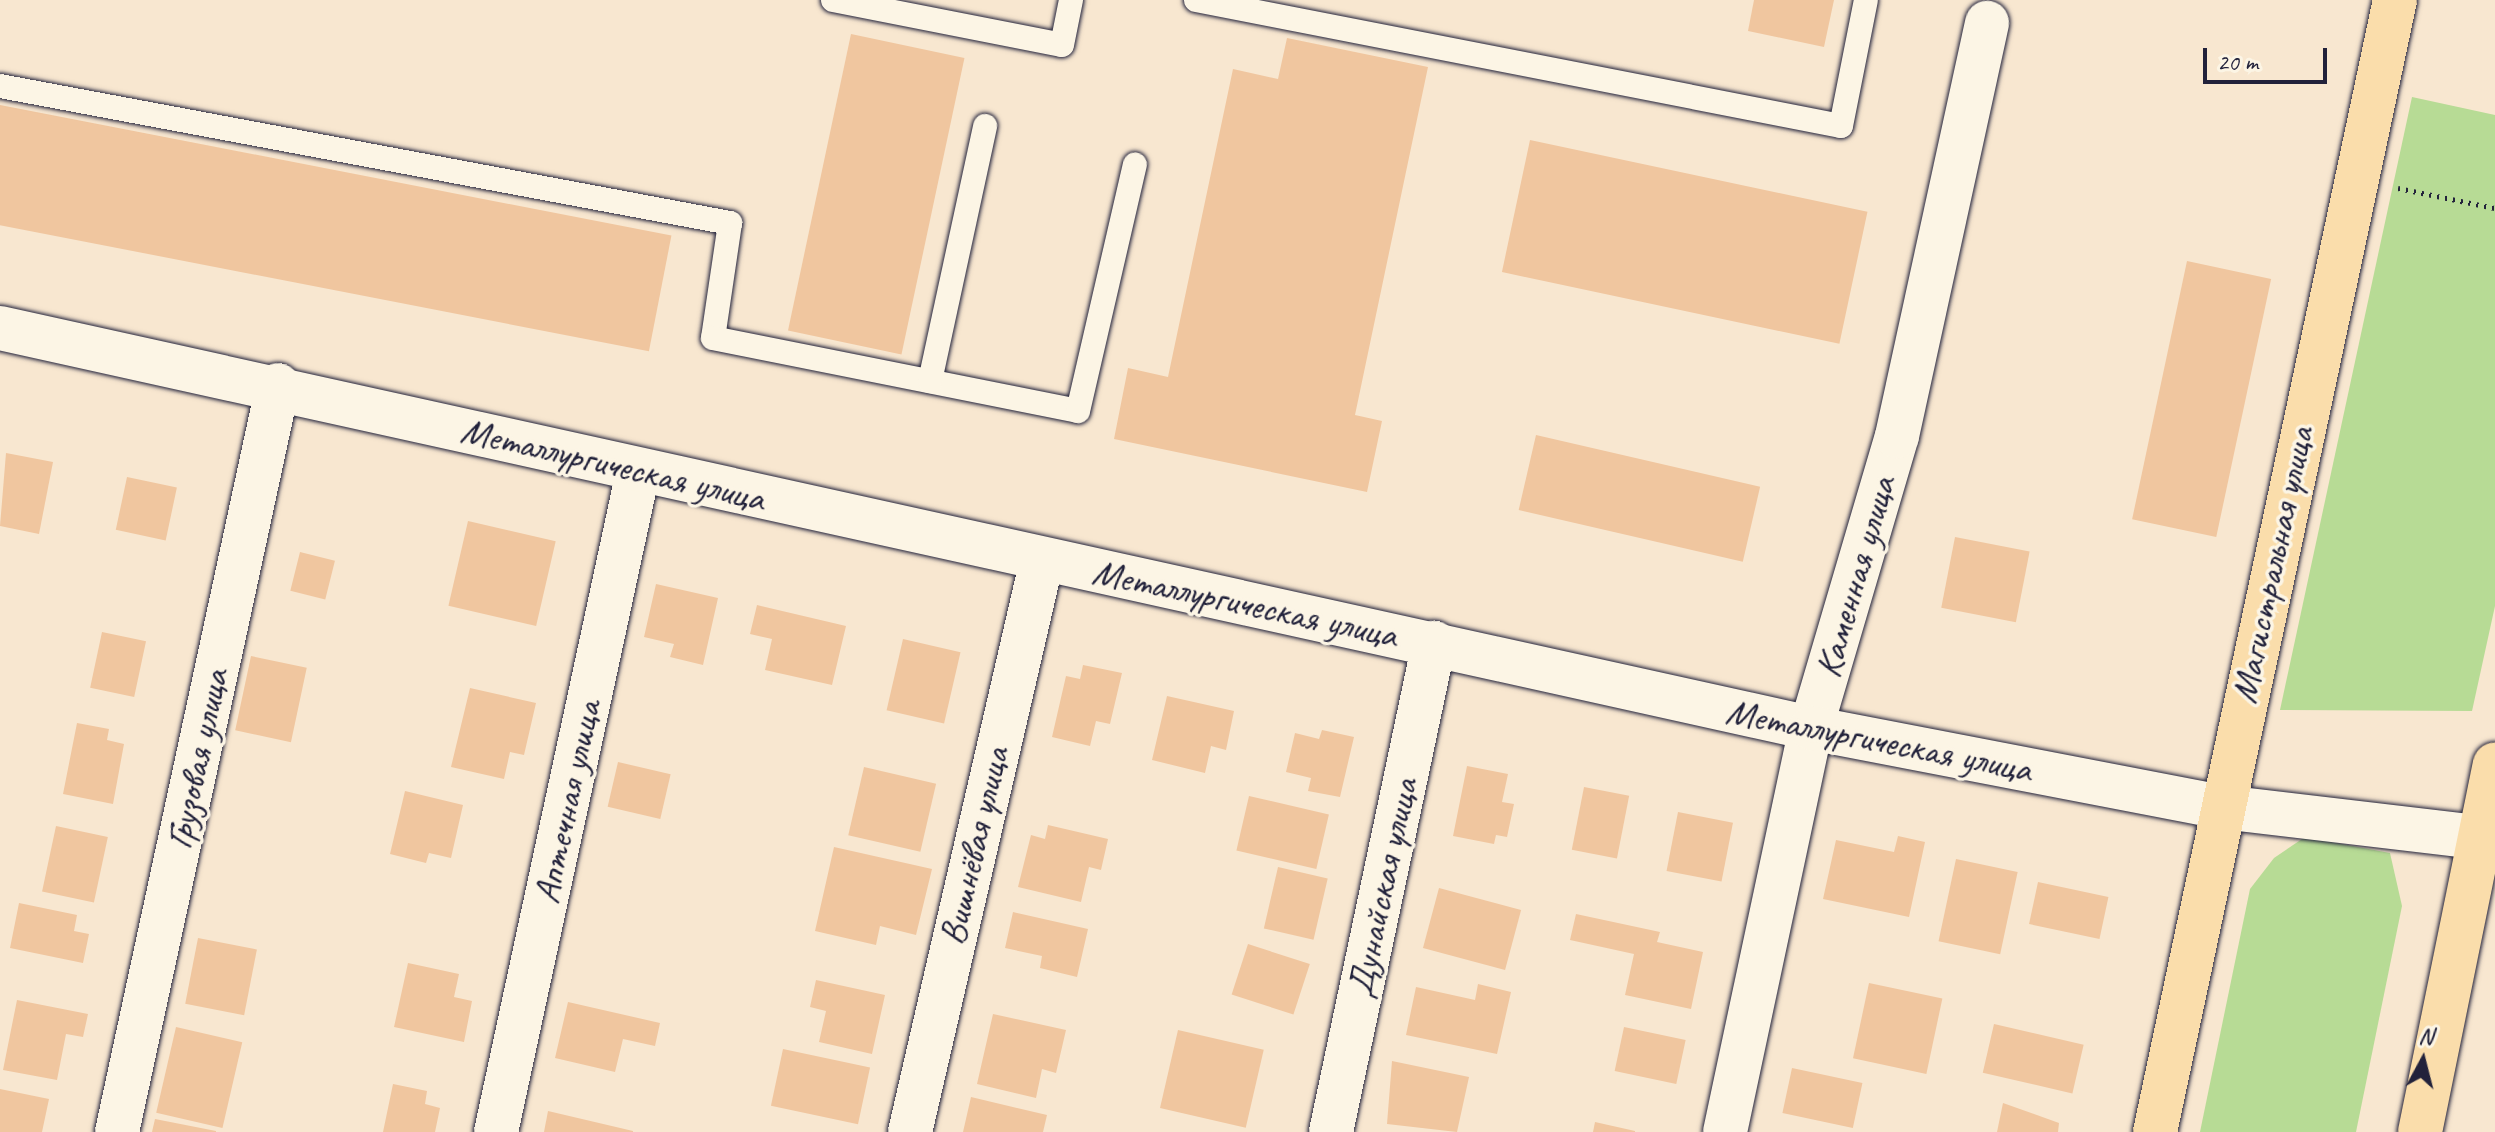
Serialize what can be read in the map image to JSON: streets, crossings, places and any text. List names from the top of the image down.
{
  "streets": {
    "main road": ["Магистральная улица"],
    "street": [
      "Металлургическая улица",
      "Каменная улица",
      "Грузовая улица",
      "Аптечная улица",
      "Вишнёвая улица",
      "Дунайская улица"
    ]
  },
  "crossings": [
    ["Металлургическая улица", "Магистральная улица"],
    ["Металлургическая улица", "Каменная улица"],
    ["Металлургическая улица", "Грузовая улица"],
    ["Металлургическая улица", "Аптечная улица"],
    ["Металлургическая улица", "Вишнёвая улица"],
    ["Металлургическая улица", "Дунайская улица"]
  ],
  "scale_bar": "20 m",
  "north": "top"
}
